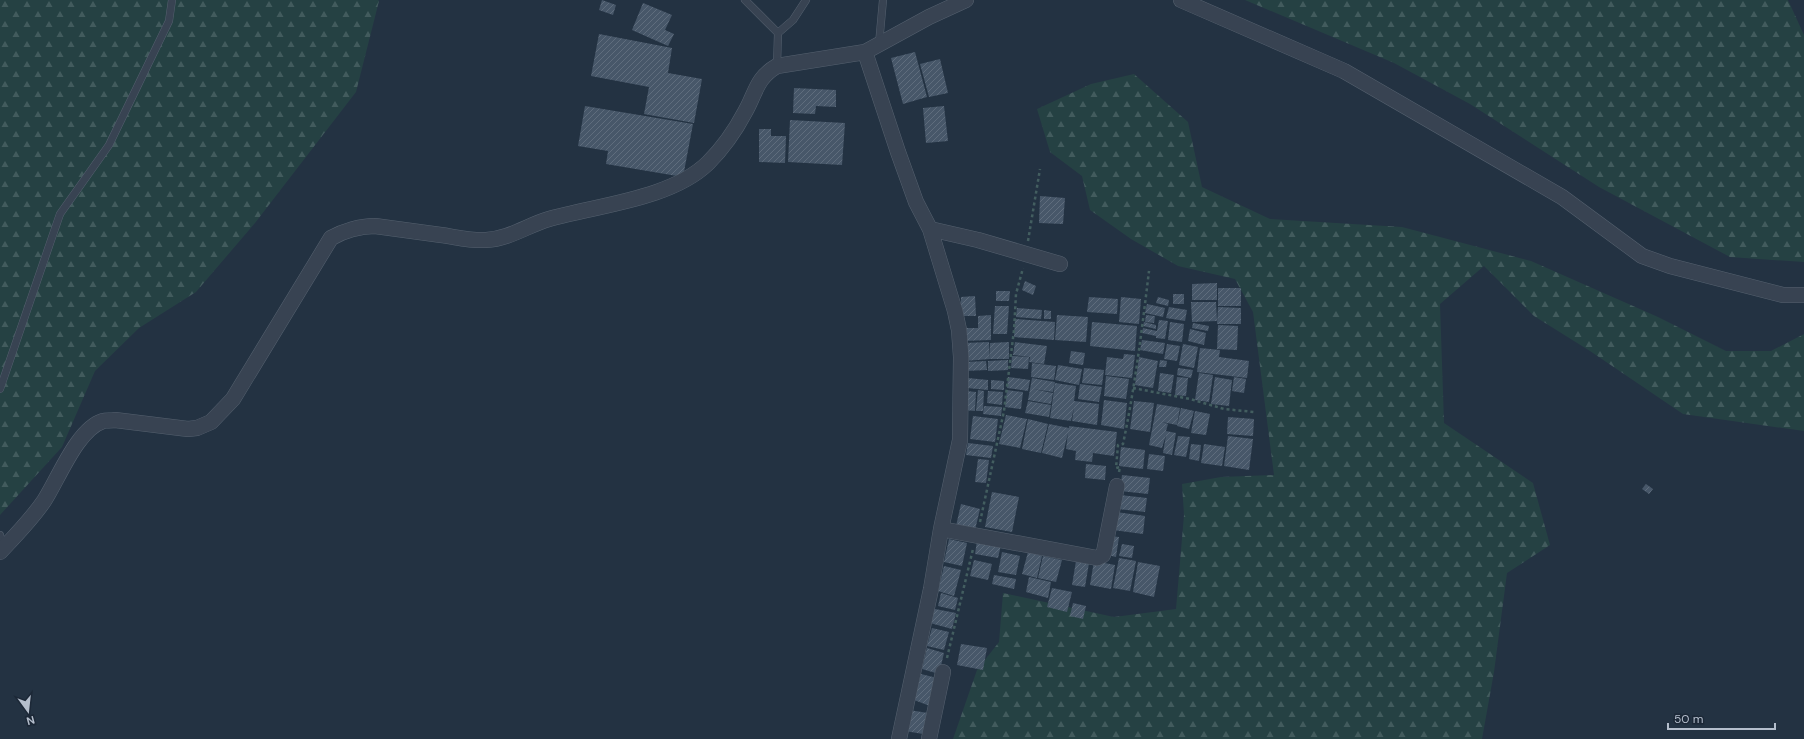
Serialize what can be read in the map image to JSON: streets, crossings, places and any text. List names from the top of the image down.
{
  "scale_bar": "50 m",
  "north": "bottom"
}
